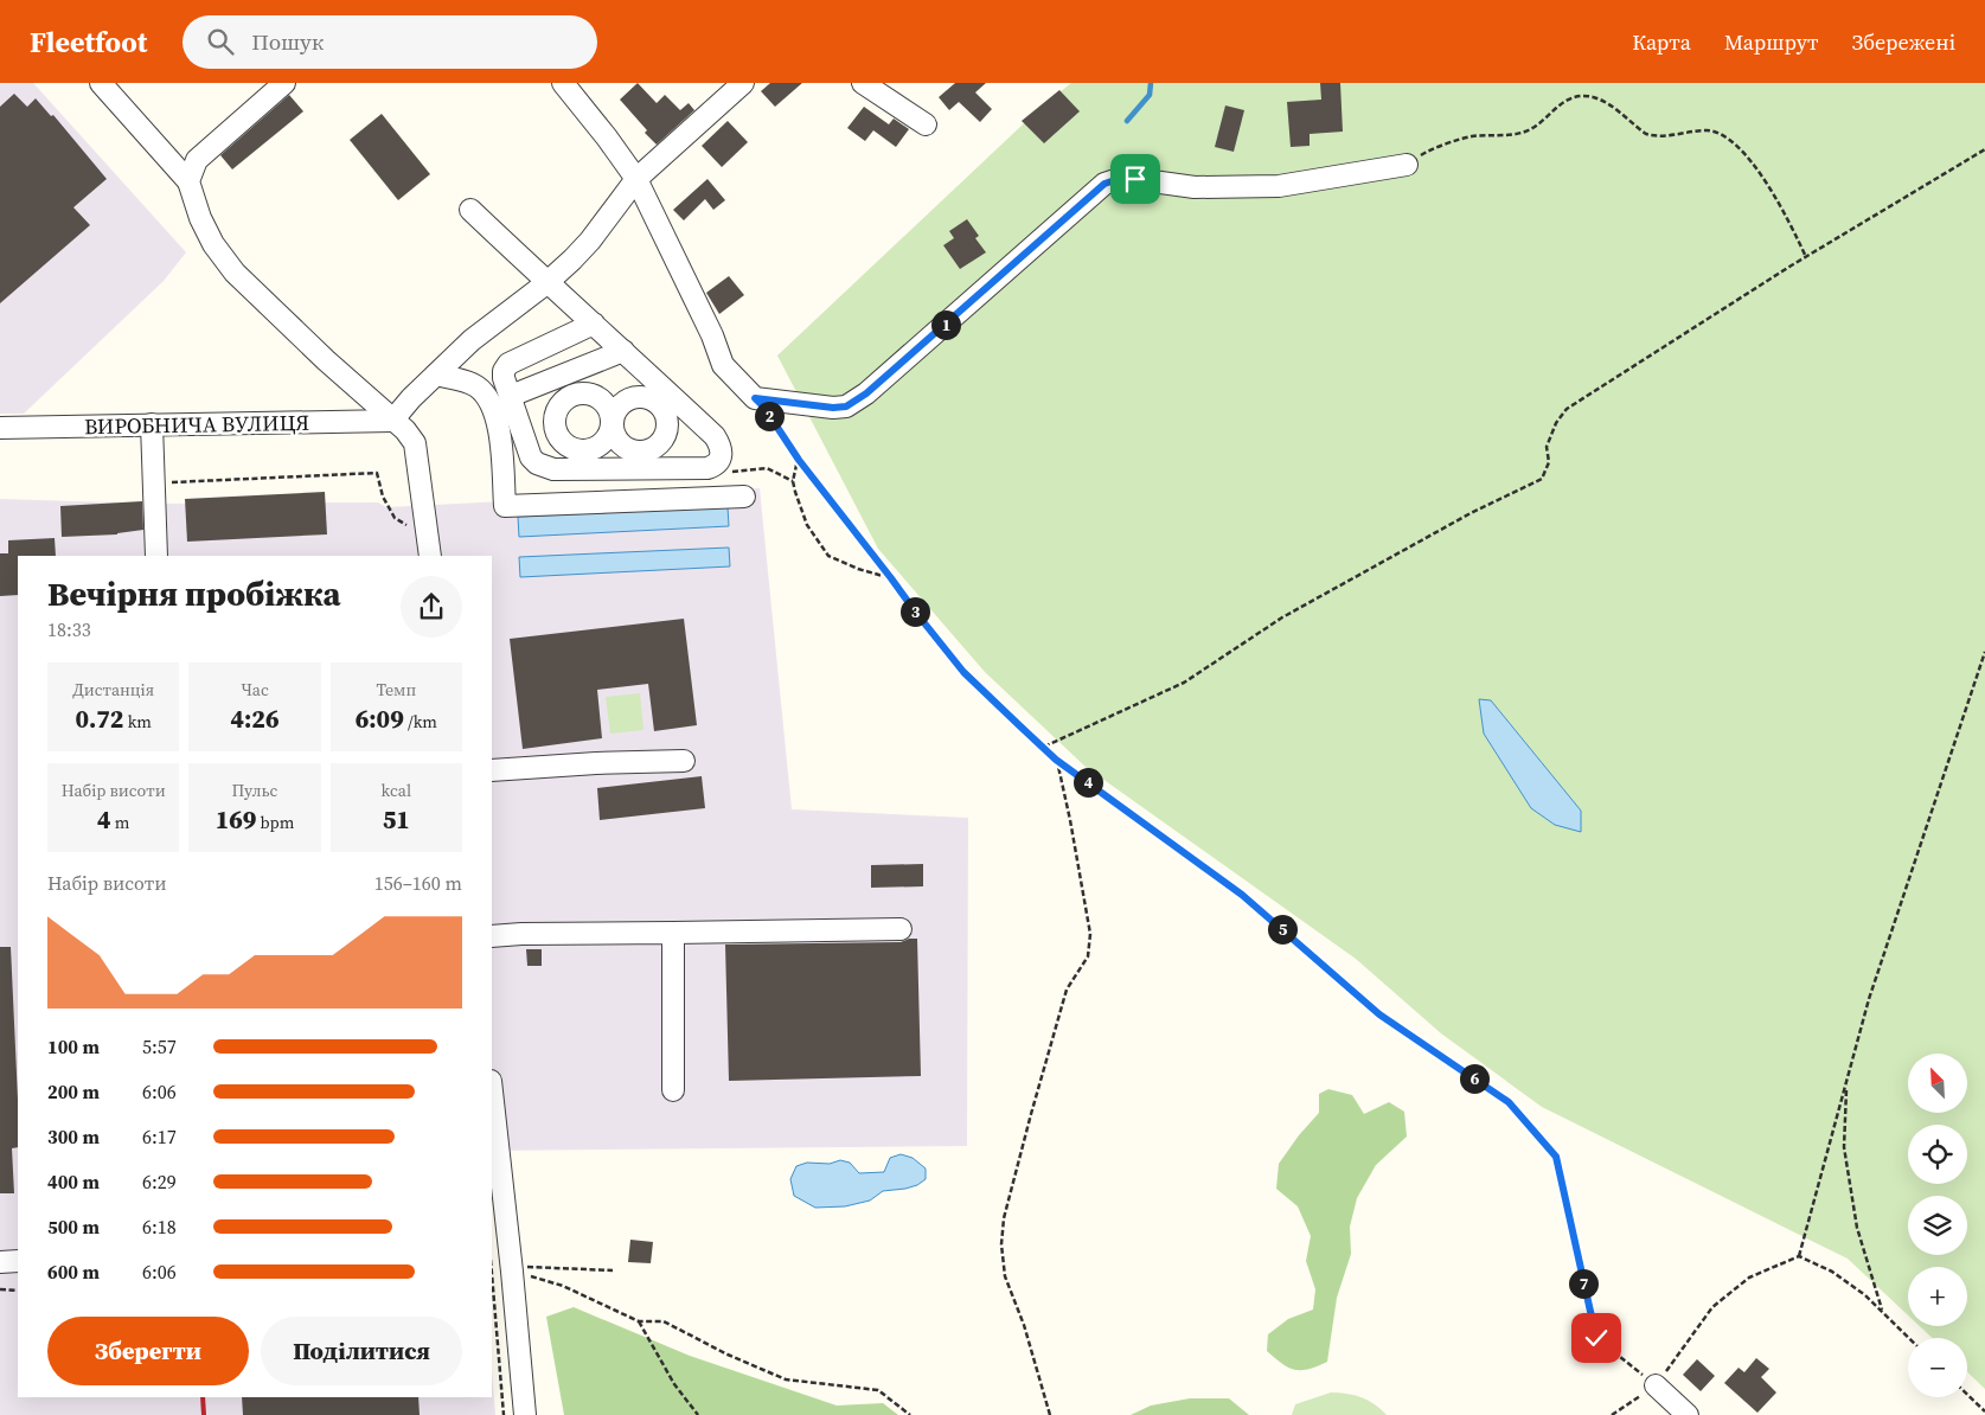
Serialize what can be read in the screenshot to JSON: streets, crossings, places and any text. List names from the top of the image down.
{
  "streets": {
    "street": ["ВИРОБНИЧА ВУЛИЦЯ"]
  },
  "north": "top left",
  "page": {
    "header": "Fleetfoot",
    "search": "Пошук",
    "nav": ["Карта", "Маршрут", "Збережені"],
    "pins": [
      "1",
      "2",
      "3",
      "4",
      "5",
      "6",
      "7"
    ],
    "heading": ["Вечірня пробіжка", "18:33"],
    "stats": [
      ["Дистанція", "0.72 km"],
      ["Час", "4:26"],
      ["Темп", "6:09 /km"],
      ["Набір висоти", "4 m"],
      ["Пульс", "169 bpm"],
      ["kcal", "51"]
    ],
    "chart": ["Набір висоти", "156–160 m"],
    "list": [
      {
        "name": "100 m",
        "note": "5:57"
      },
      {
        "name": "200 m",
        "note": "6:06"
      },
      {
        "name": "300 m",
        "note": "6:17"
      },
      {
        "name": "400 m",
        "note": "6:29"
      },
      {
        "name": "500 m",
        "note": "6:18"
      },
      {
        "name": "600 m",
        "note": "6:06"
      }
    ],
    "map_buttons": ["+", "−"],
    "buttons": ["Зберегти", "Поділитися"]
  }
}
